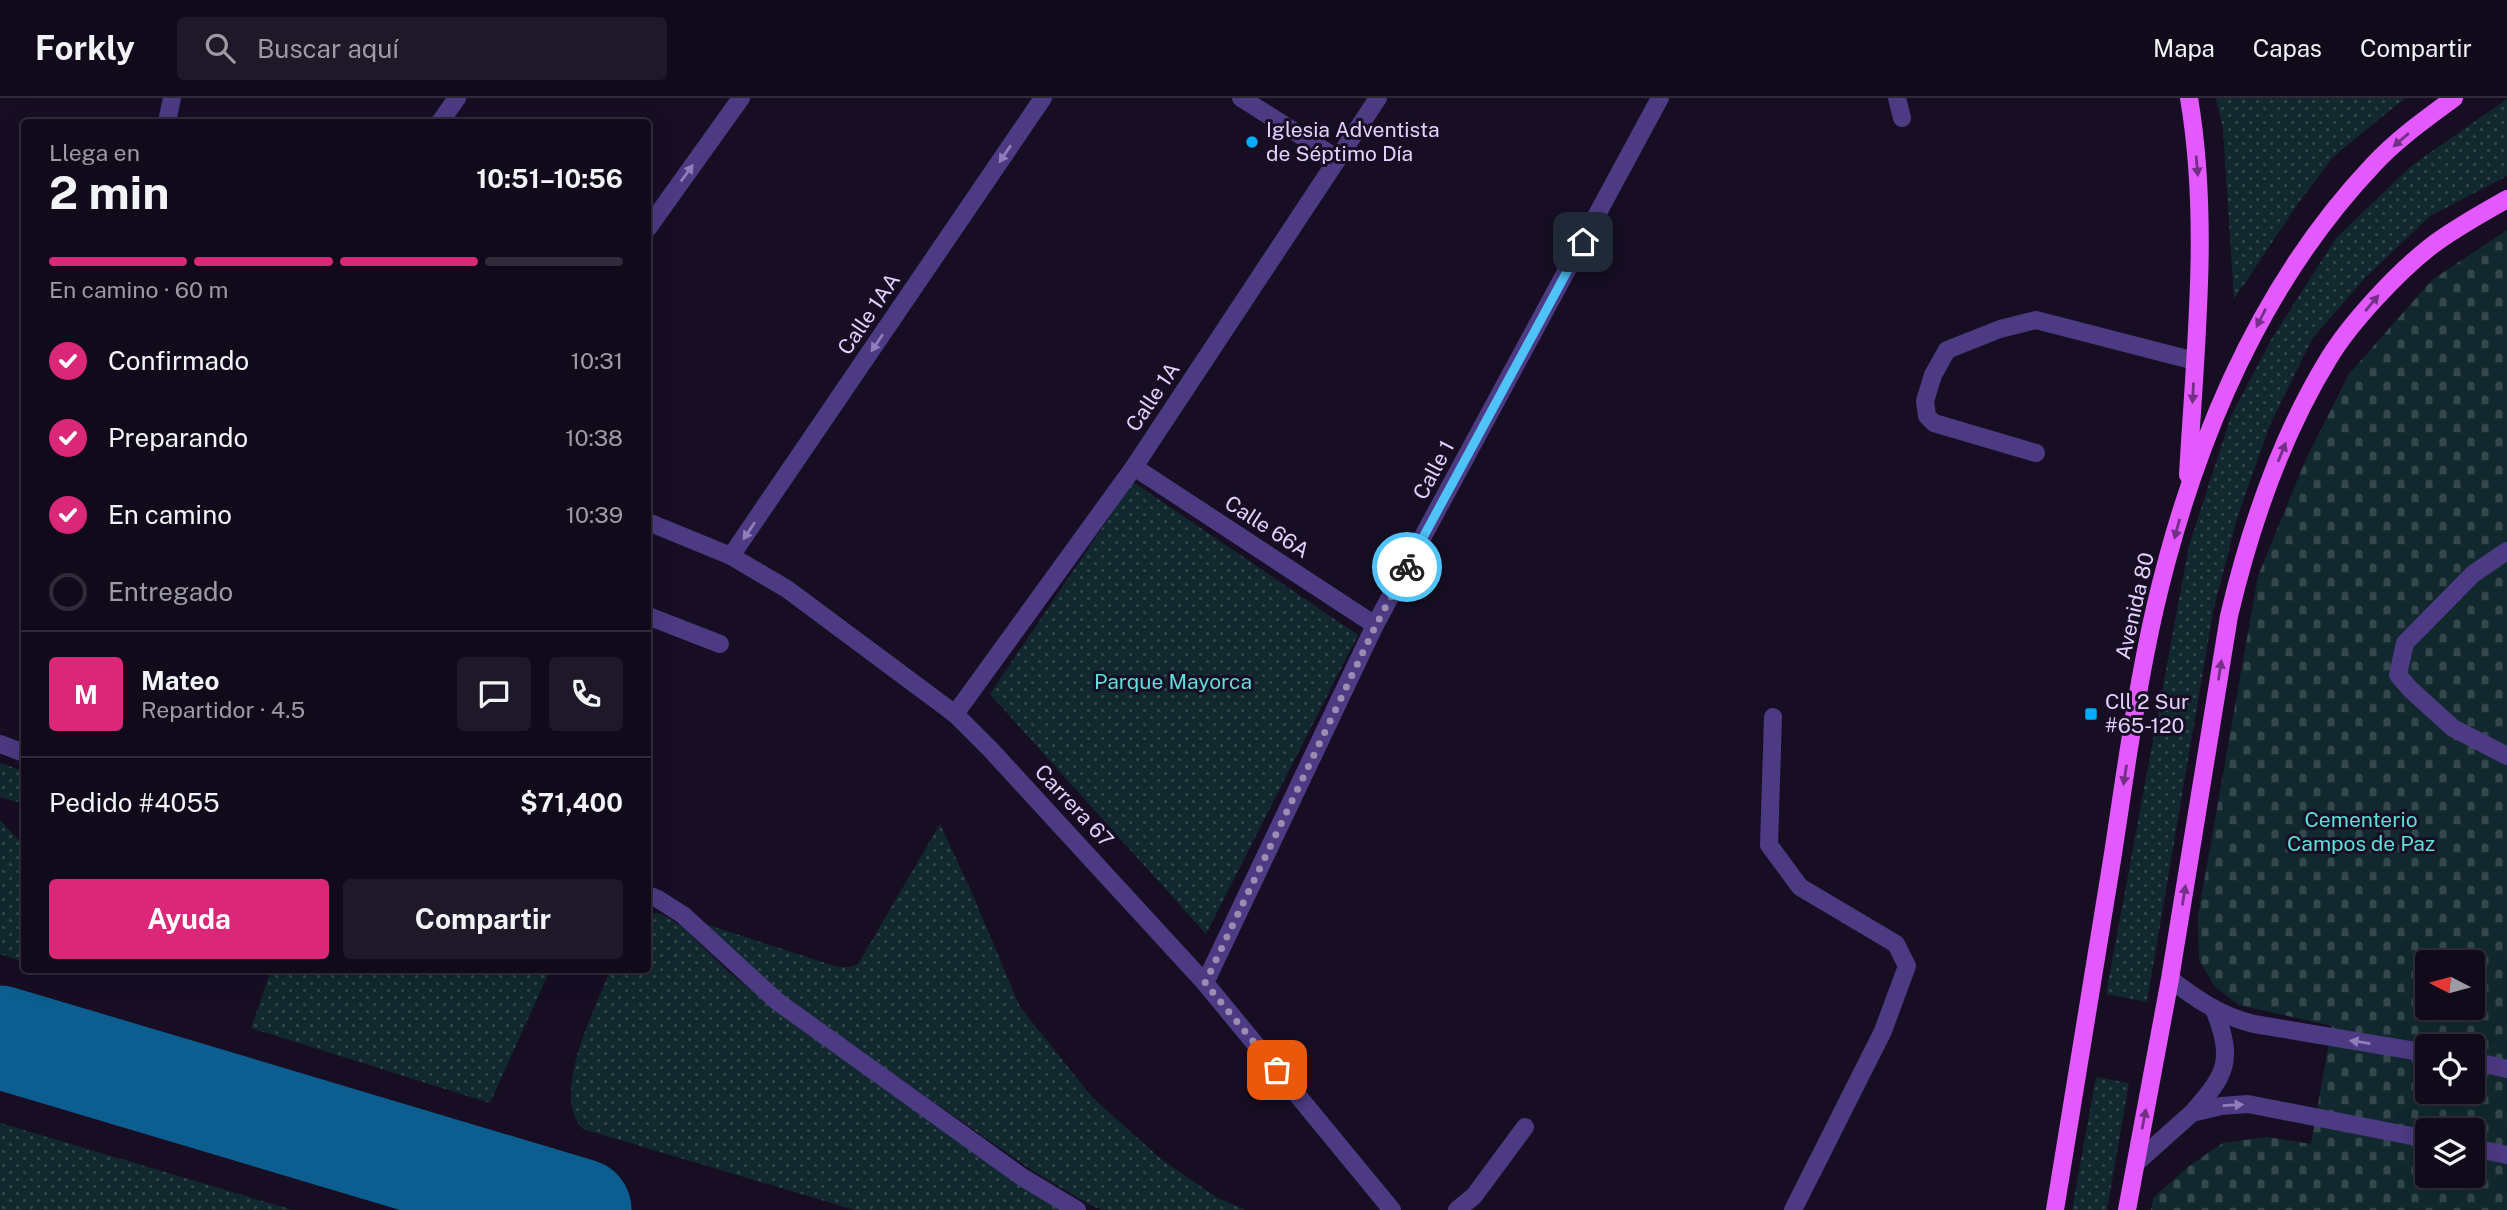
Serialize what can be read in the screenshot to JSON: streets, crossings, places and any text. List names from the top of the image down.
{
  "streets": {
    "main road": ["Avenida 80"],
    "street": [
      "Calle 1AA",
      "Calle 1A",
      "Calle 1",
      "Calle 66A",
      "Carrera 67"
    ]
  },
  "crossings": [
    ["Calle 1AA", "Carrera 67"],
    ["Calle 1A", "Calle 66A"],
    ["Calle 1A", "Carrera 67"],
    ["Calle 1", "Calle 66A"],
    ["Calle 1", "Carrera 67"]
  ],
  "one_way": ["Calle 1AA"],
  "parks": ["Parque Mayorca", "Cementerio Campos de Paz"],
  "places": {
    "other": ["Iglesia Adventista de Séptimo Día"],
    "transit": ["Cll 2 Sur #65-120"]
  },
  "north": "left",
  "page": {
    "header": "Forkly",
    "search": "Buscar aquí",
    "nav": ["Mapa", "Capas", "Compartir"],
    "heading": ["2 min", "Llega en", "10:51–10:56"],
    "panel": [
      "Mateo",
      "Repartidor · 4.5",
      "Pedido #4055",
      "$71,400"
    ],
    "bar": "En camino · 60 m",
    "list": [
      ["Confirmado", "10:31"],
      ["Preparando", "10:38"],
      ["En camino", "10:39"],
      "Entregado"
    ],
    "round": "M",
    "buttons": ["Ayuda", "Compartir"]
  }
}
